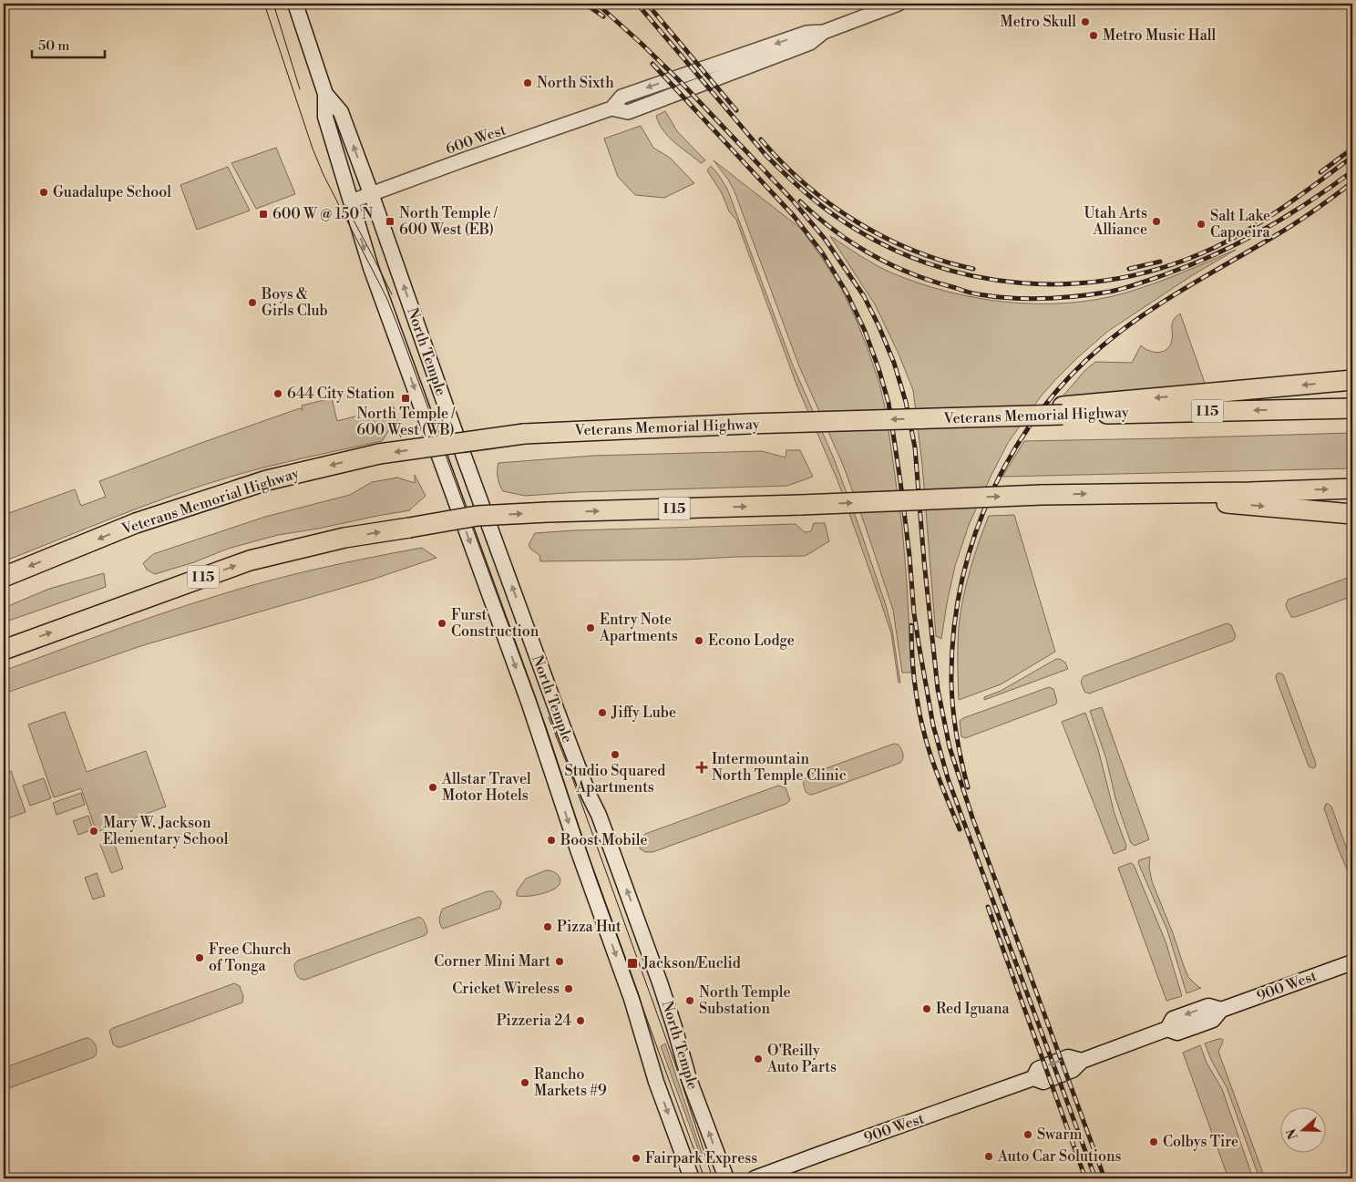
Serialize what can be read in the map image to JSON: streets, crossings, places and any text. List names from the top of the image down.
{
  "streets": {
    "highway": ["I 15", "Veterans Memorial Highway"],
    "main road": ["North Temple", "900 West"],
    "street": ["600 West"]
  },
  "crossings": [
    ["600 West", "North Temple"]
  ],
  "places": {
    "other": [
      "Metro Skull",
      "Metro Music Hall",
      "North Sixth",
      "Guadalupe School",
      "Utah Arts Alliance",
      "Salt Lake Capoeira",
      "Boys & Girls Club",
      "644 City Station",
      "Furst Construction",
      "Entry Note Apartments",
      "Econo Lodge",
      "Jiffy Lube",
      "Studio Squared Apartments",
      "Allstar Travel Motor Hotels",
      "Mary W. Jackson Elementary School",
      "Boost Mobile",
      "Pizza Hut",
      "Free Church of Tonga",
      "Corner Mini Mart",
      "Cricket Wireless",
      "North Temple Substation",
      "Red Iguana",
      "Pizzeria 24",
      "O'Reilly Auto Parts",
      "Rancho Markets #9",
      "Swarm",
      "Colbys Tire",
      "Auto Car Solutions",
      "Fairpark Express"
    ],
    "transit": [
      "600 W @ 150 N",
      "North Temple / 600 West (EB)",
      "North Temple / 600 West (WB)",
      "Jackson/Euclid"
    ],
    "health": ["Intermountain North Temple Clinic"]
  },
  "scale_bar": "50 m",
  "north": "left"
}
